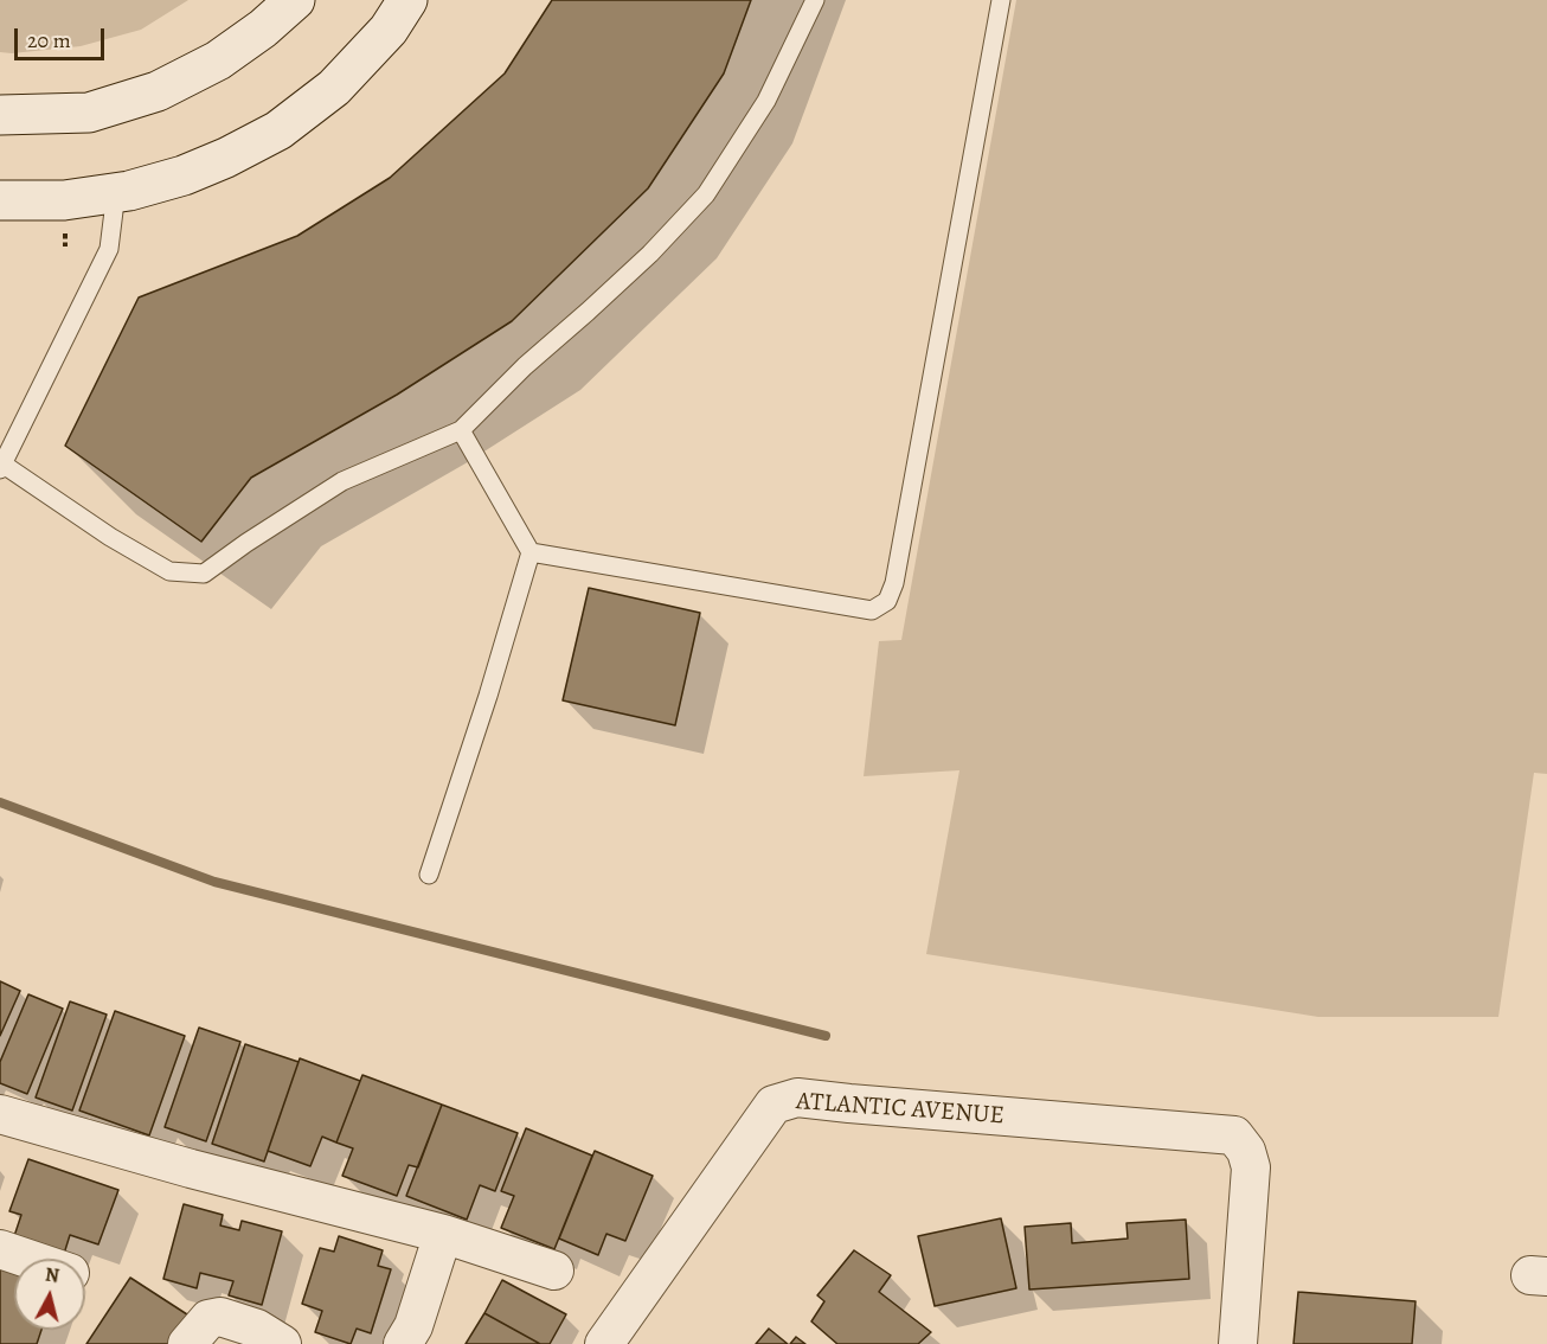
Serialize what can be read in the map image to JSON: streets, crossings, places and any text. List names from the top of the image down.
{
  "streets": {
    "street": ["ATLANTIC AVENUE"]
  },
  "scale_bar": "20 m",
  "north": "top"
}
